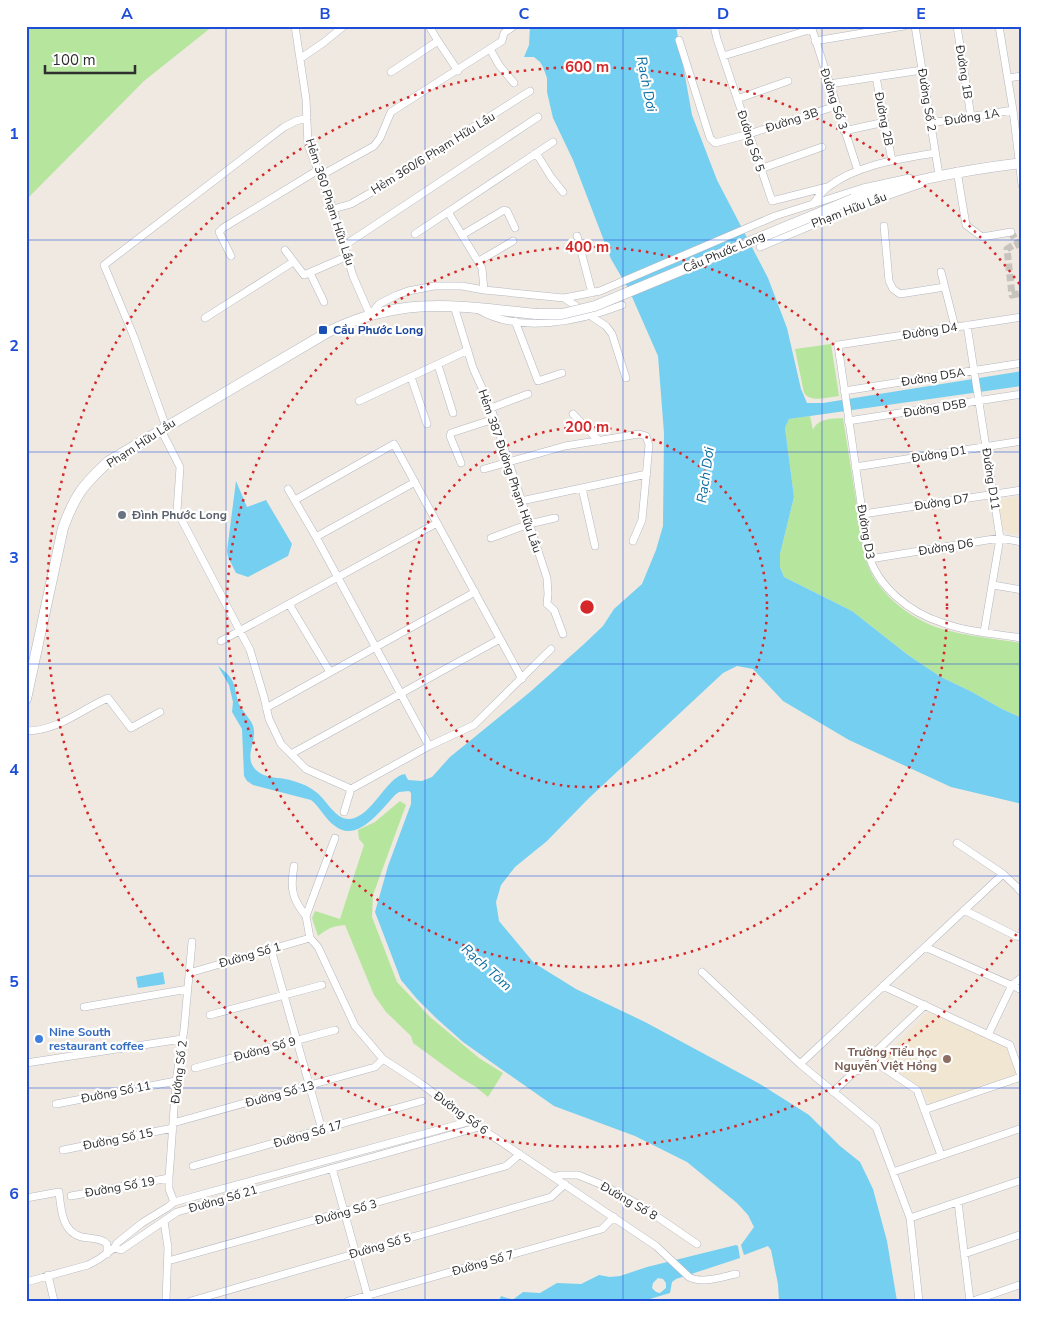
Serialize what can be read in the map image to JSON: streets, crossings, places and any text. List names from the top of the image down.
{
  "streets": {
    "main road": ["Phạm Hữu Lầu", "Cầu Phước Long"],
    "street": [
      "Đường 1B",
      "Đường Số 3",
      "Đường Số 2",
      "Đường 1A",
      "Đường 2B",
      "Đường 3B",
      "Đường Số 5",
      "Hẻm 360/6 Phạm Hữu Lầu",
      "Hẻm 360 Phạm Hữu Lầu",
      "Đường D4",
      "Đường D5A",
      "Đường D5B",
      "Đường D1",
      "Hẻm 387 Đường Phạm Hữu Lầu",
      "Đường D11",
      "Đường D7",
      "Đường D3",
      "Đường D6",
      "Đường Số 1",
      "Đường Số 9",
      "Đường Số 11",
      "Đường Số 13",
      "Đường Số 6",
      "Đường Số 17",
      "Đường Số 15",
      "Đường Số 19",
      "Đường Số 21",
      "Đường Số 8",
      "Đường Số 7"
    ]
  },
  "crossings": [
    ["Đường 1B", "Đường 1A"],
    ["Đường Số 3", "Đường 3B"],
    ["Đường Số 3", "Đường Số 6"],
    ["Đường Số 2", "Đường 1A"],
    ["Đường Số 2", "Phạm Hữu Lầu"],
    ["Đường Số 2", "Đường Số 1"],
    ["Đường Số 2", "Đường Số 11"],
    ["Đường Số 2", "Đường Số 13"],
    ["Đường Số 2", "Đường Số 15"],
    ["Đường Số 2", "Đường Số 19"],
    ["Đường Số 2", "Đường Số 21"],
    ["Đường 3B", "Đường Số 5"],
    ["Đường Số 5", "Đường Số 6"],
    ["Hẻm 360/6 Phạm Hữu Lầu", "Hẻm 360 Phạm Hữu Lầu"],
    ["Hẻm 360 Phạm Hữu Lầu", "Phạm Hữu Lầu"],
    ["Phạm Hữu Lầu", "Cầu Phước Long"],
    ["Phạm Hữu Lầu", "Hẻm 387 Đường Phạm Hữu Lầu"],
    ["Đường D4", "Đường D5A"],
    ["Đường D4", "Đường D11"],
    ["Đường D4", "Đường D3"],
    ["Đường D5A", "Đường D11"],
    ["Đường D5A", "Đường D3"],
    ["Đường D5B", "Đường D11"],
    ["Đường D5B", "Đường D3"],
    ["Đường D1", "Đường D11"],
    ["Đường D1", "Đường D3"],
    ["Đường D11", "Đường D7"],
    ["Đường D11", "Đường D3"],
    ["Đường D11", "Đường D6"],
    ["Đường D7", "Đường D3"],
    ["Đường D3", "Đường D6"],
    ["Đường Số 1", "Đường Số 6"],
    ["Đường Số 13", "Đường Số 6"],
    ["Đường Số 13", "Đường Số 15"],
    ["Đường Số 6", "Đường Số 21"],
    ["Đường Số 6", "Đường Số 8"],
    ["Đường Số 6", "Đường Số 7"]
  ],
  "water": ["Rạch Dơi", "Rạch Tôm"],
  "places": {
    "transit": ["Cầu Phước Long"],
    "other": ["Đình Phước Long", "Nine South restaurant coffee", "Trường Tiểu học Nguyễn Việt Hồng"]
  },
  "scale_bar": "100 m",
  "grid": {
    "columns": [
      "A",
      "B",
      "C",
      "D",
      "E"
    ],
    "rows": [
      "1",
      "2",
      "3",
      "4",
      "5",
      "6"
    ]
  },
  "rings": ["600 m", "400 m", "200 m"]
}
